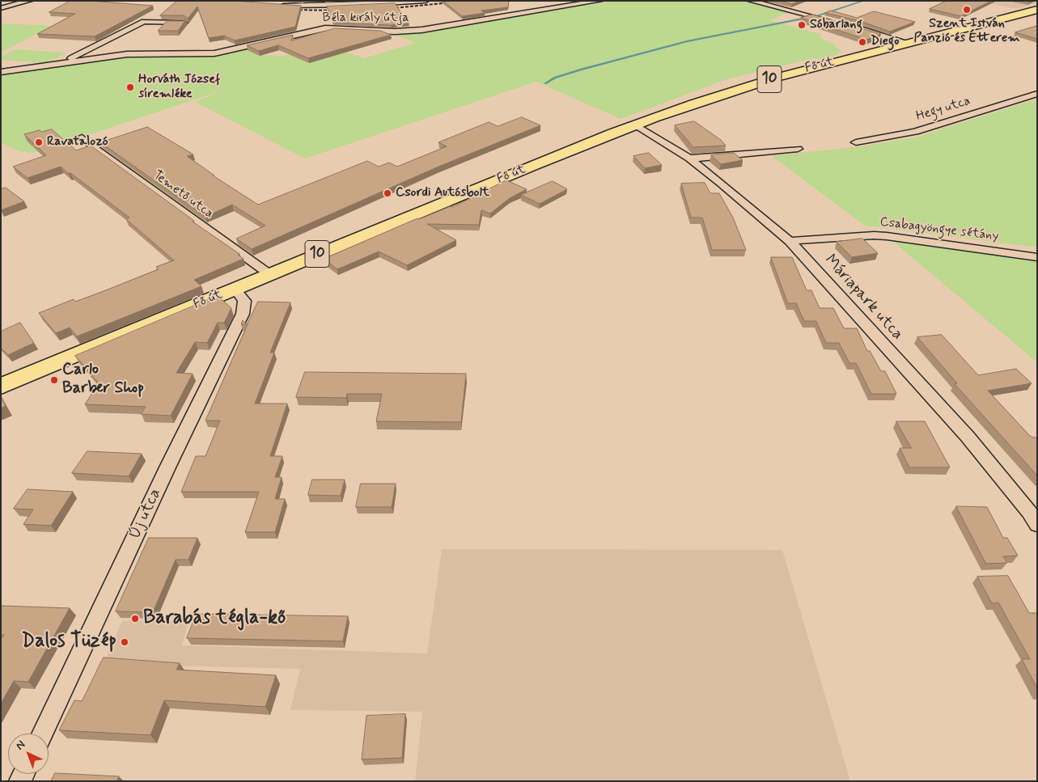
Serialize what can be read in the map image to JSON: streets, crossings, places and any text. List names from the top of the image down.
{
  "streets": {
    "main road": ["Fő út", "10"],
    "street": [
      "Béla király útja",
      "Hegy utca",
      "Temető utca",
      "Csabagyöngye sétány",
      "Máriapark utca",
      "Új utca"
    ]
  },
  "crossings": [
    ["Fő út", "Temető utca"],
    ["Fő út", "Máriapark utca"],
    ["Fő út", "Új utca"],
    ["Csabagyöngye sétány", "Máriapark utca"]
  ],
  "places": [
    "Szent István Panzió és Étterem",
    "Sóbarlang",
    "Diego",
    "Horváth József síremléke",
    "Ravatalozó",
    "Csordi Autósbolt",
    "Carlo Barber Shop",
    "Barabás tégla-kő",
    "Dalos Tüzép"
  ],
  "north": "top left"
}
